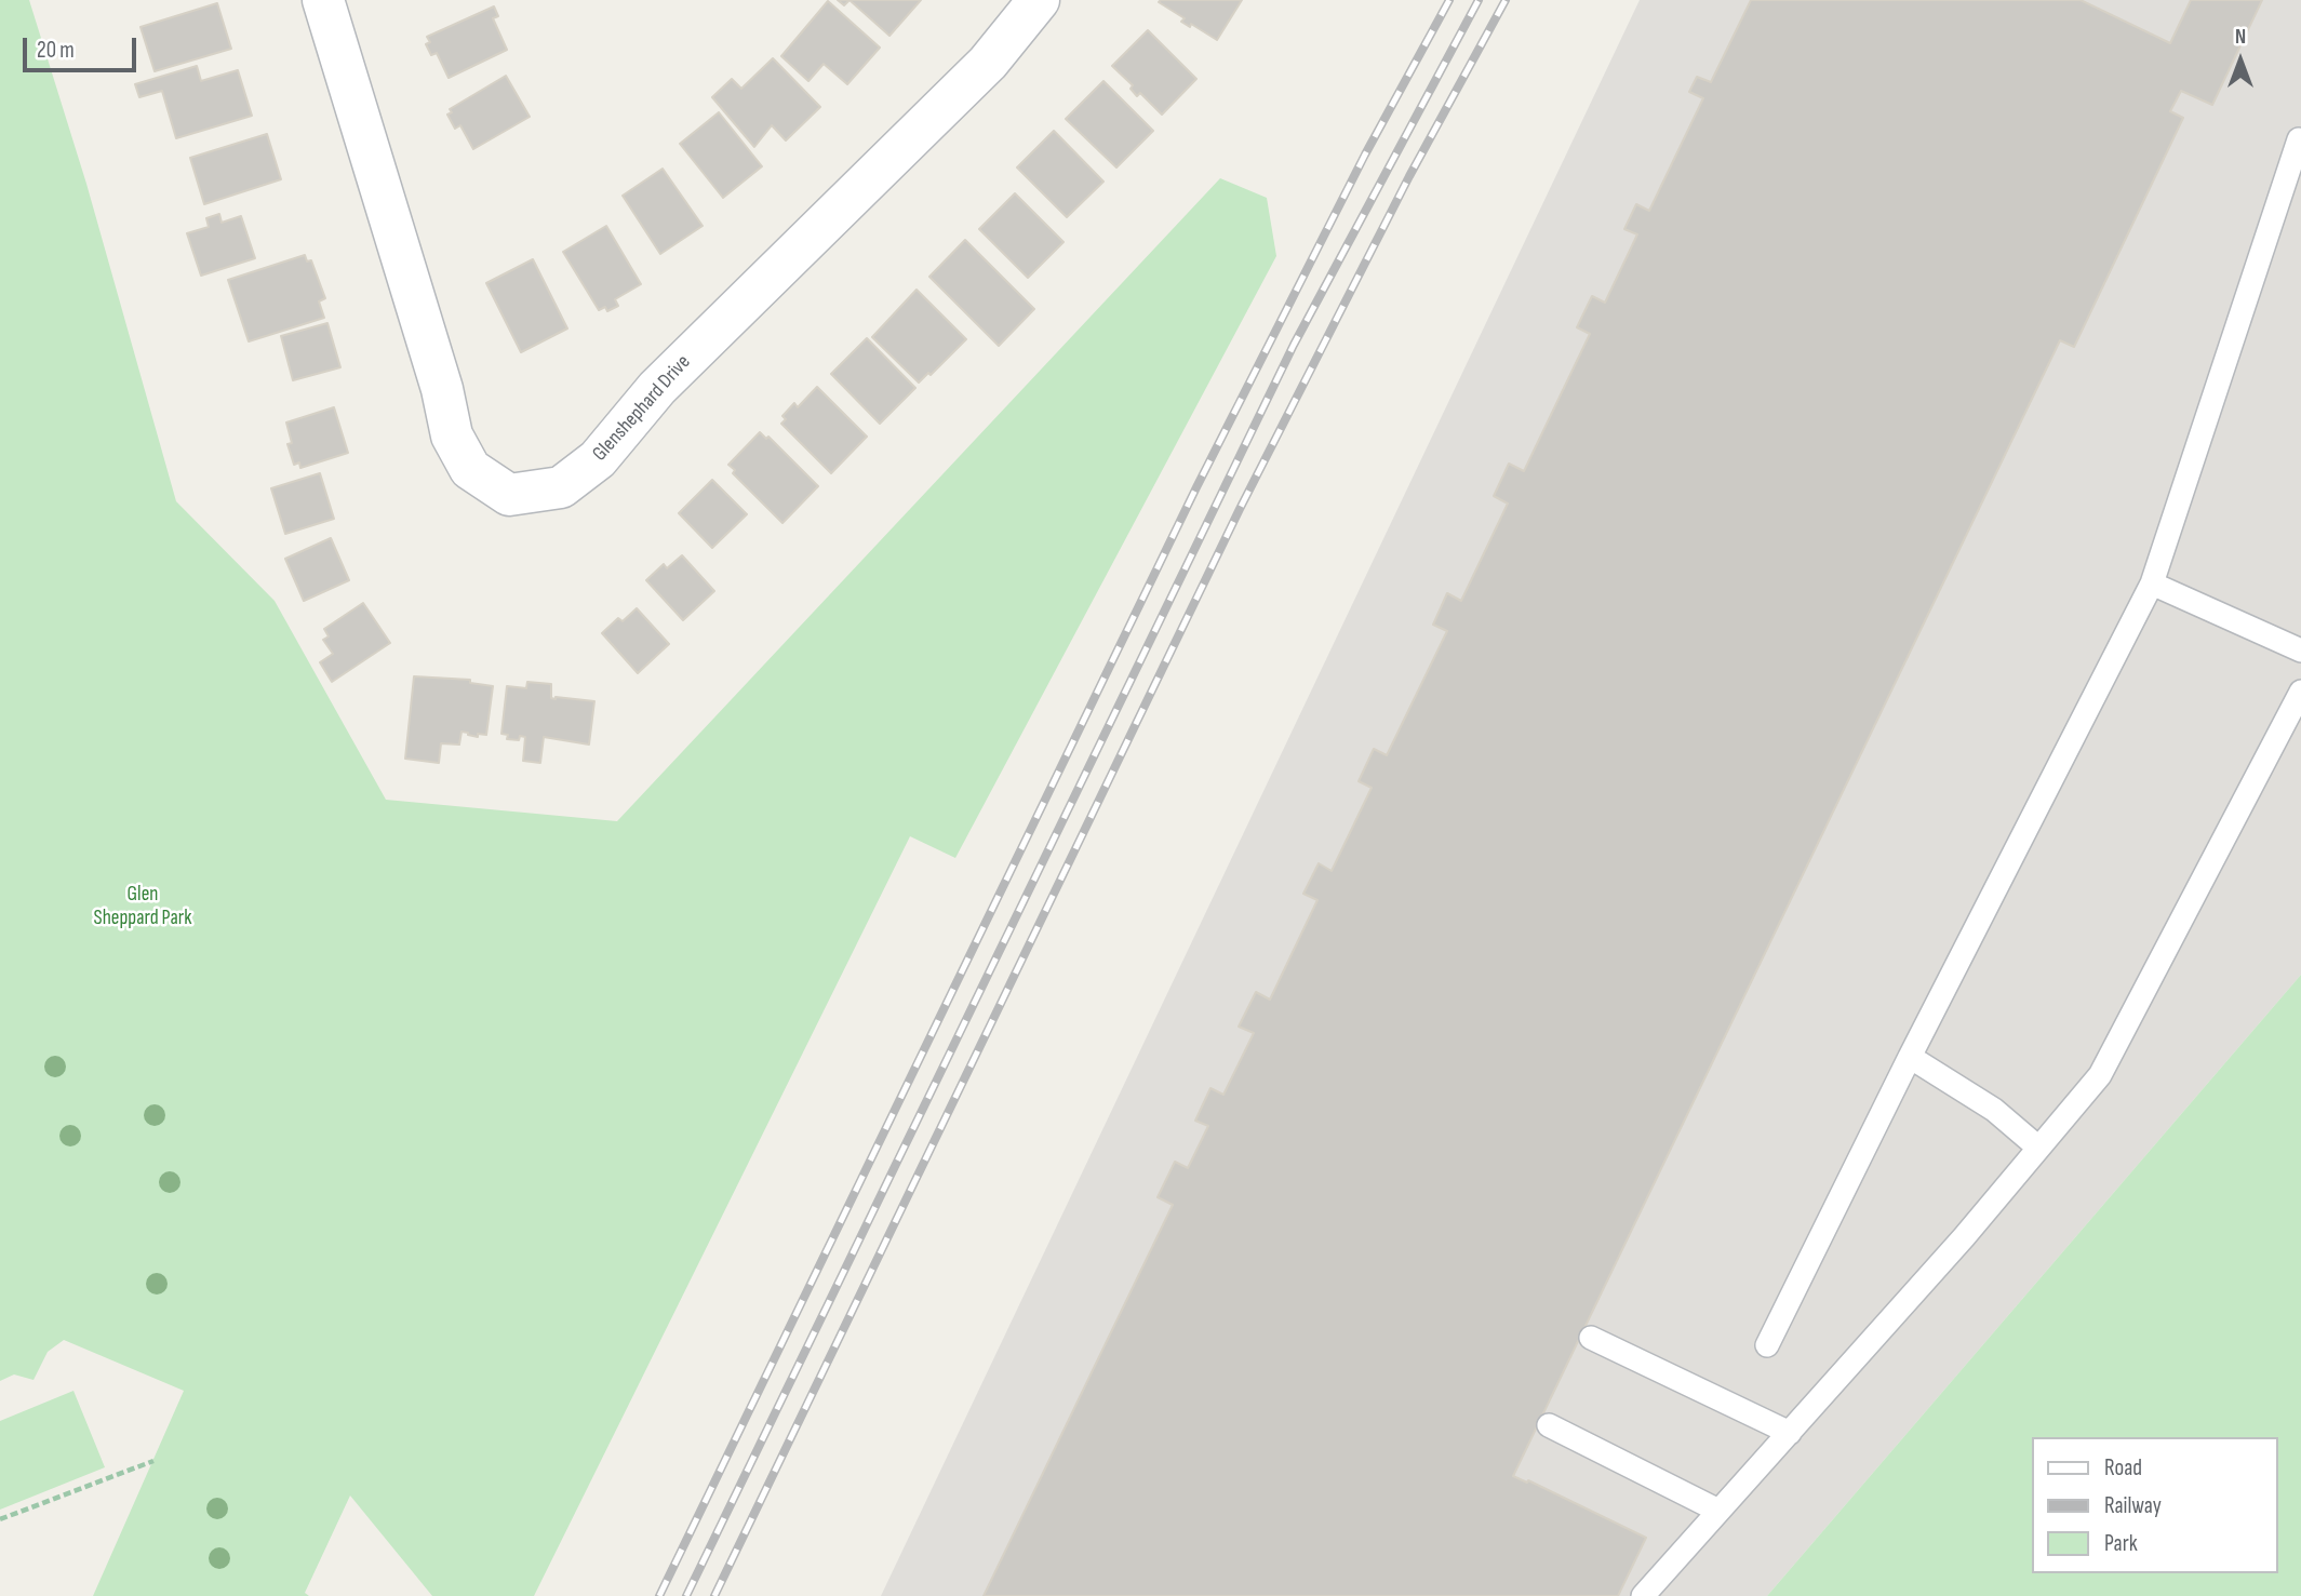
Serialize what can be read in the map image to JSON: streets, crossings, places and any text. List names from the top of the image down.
{
  "streets": {
    "street": ["Glenshephard Drive"]
  },
  "parks": ["Glen Sheppard Park"],
  "legend": ["Road", "Railway", "Park"],
  "scale_bar": "20 m",
  "north": "top"
}
